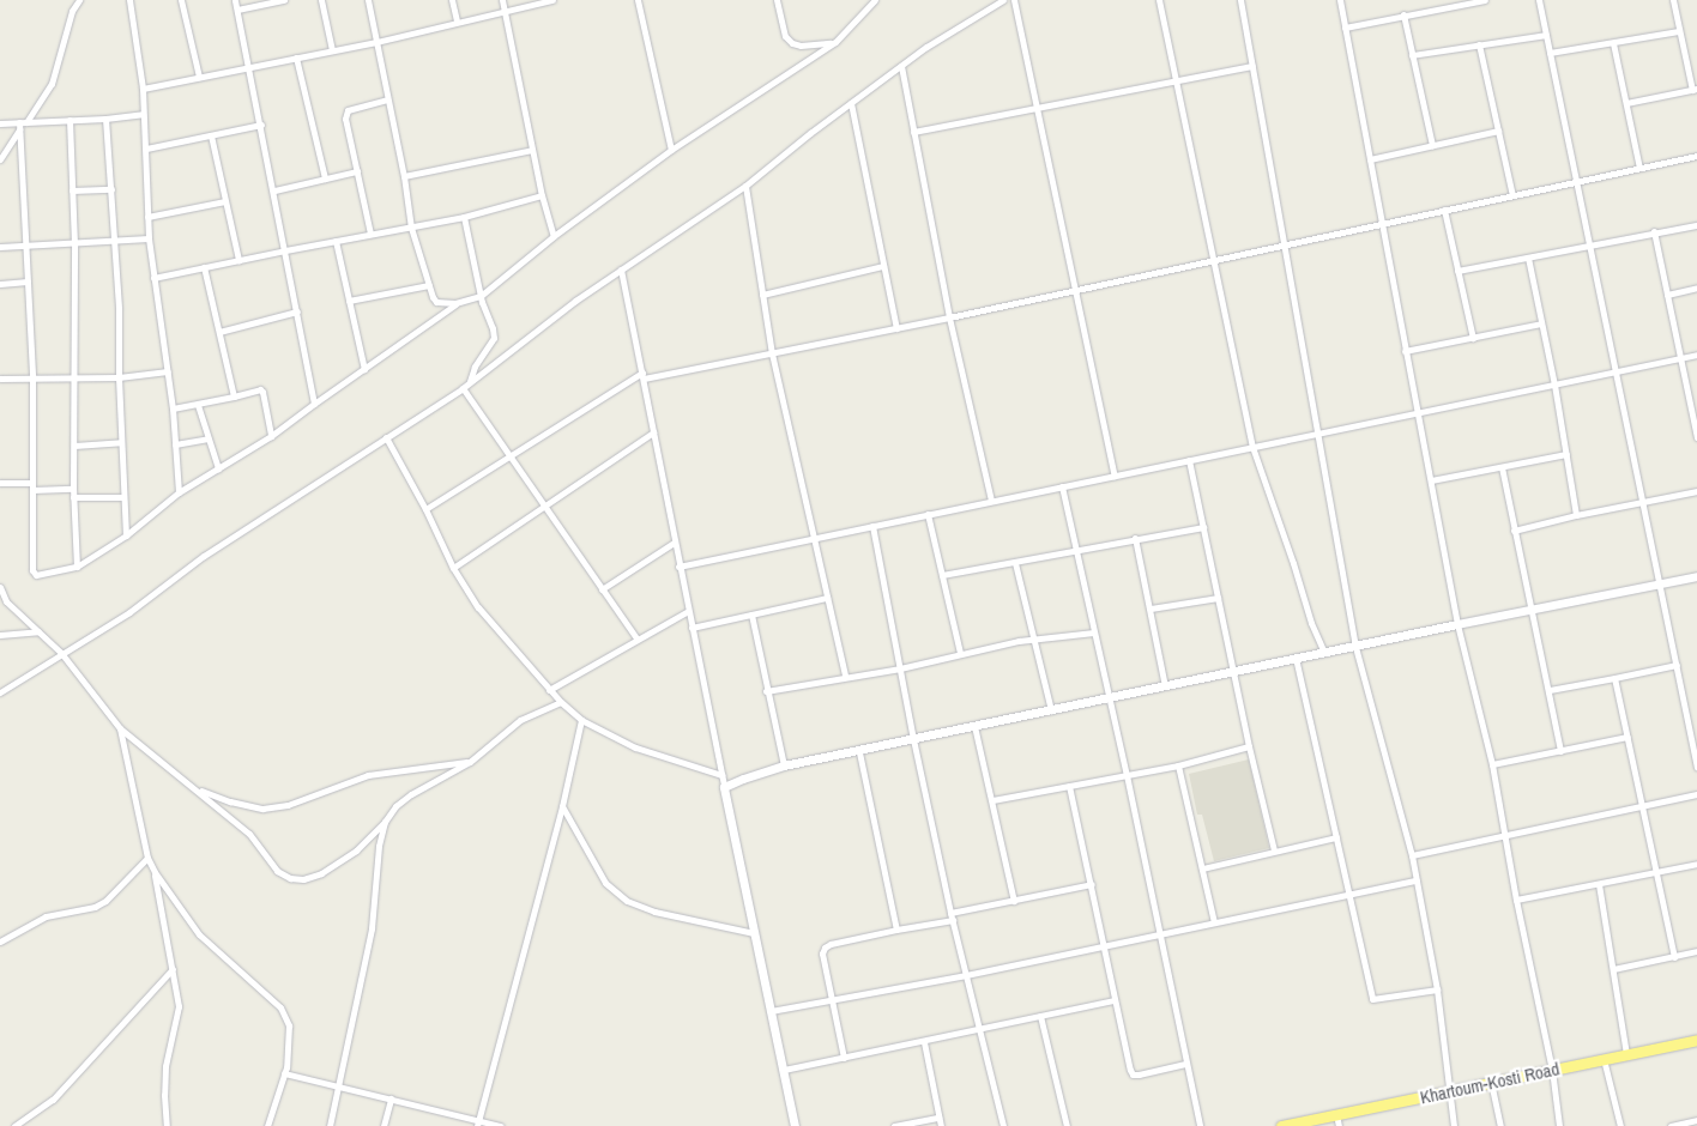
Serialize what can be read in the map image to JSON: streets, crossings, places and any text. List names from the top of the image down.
{
  "streets": {
    "highway": ["Khartoum-Kosti Road"]
  }
}
